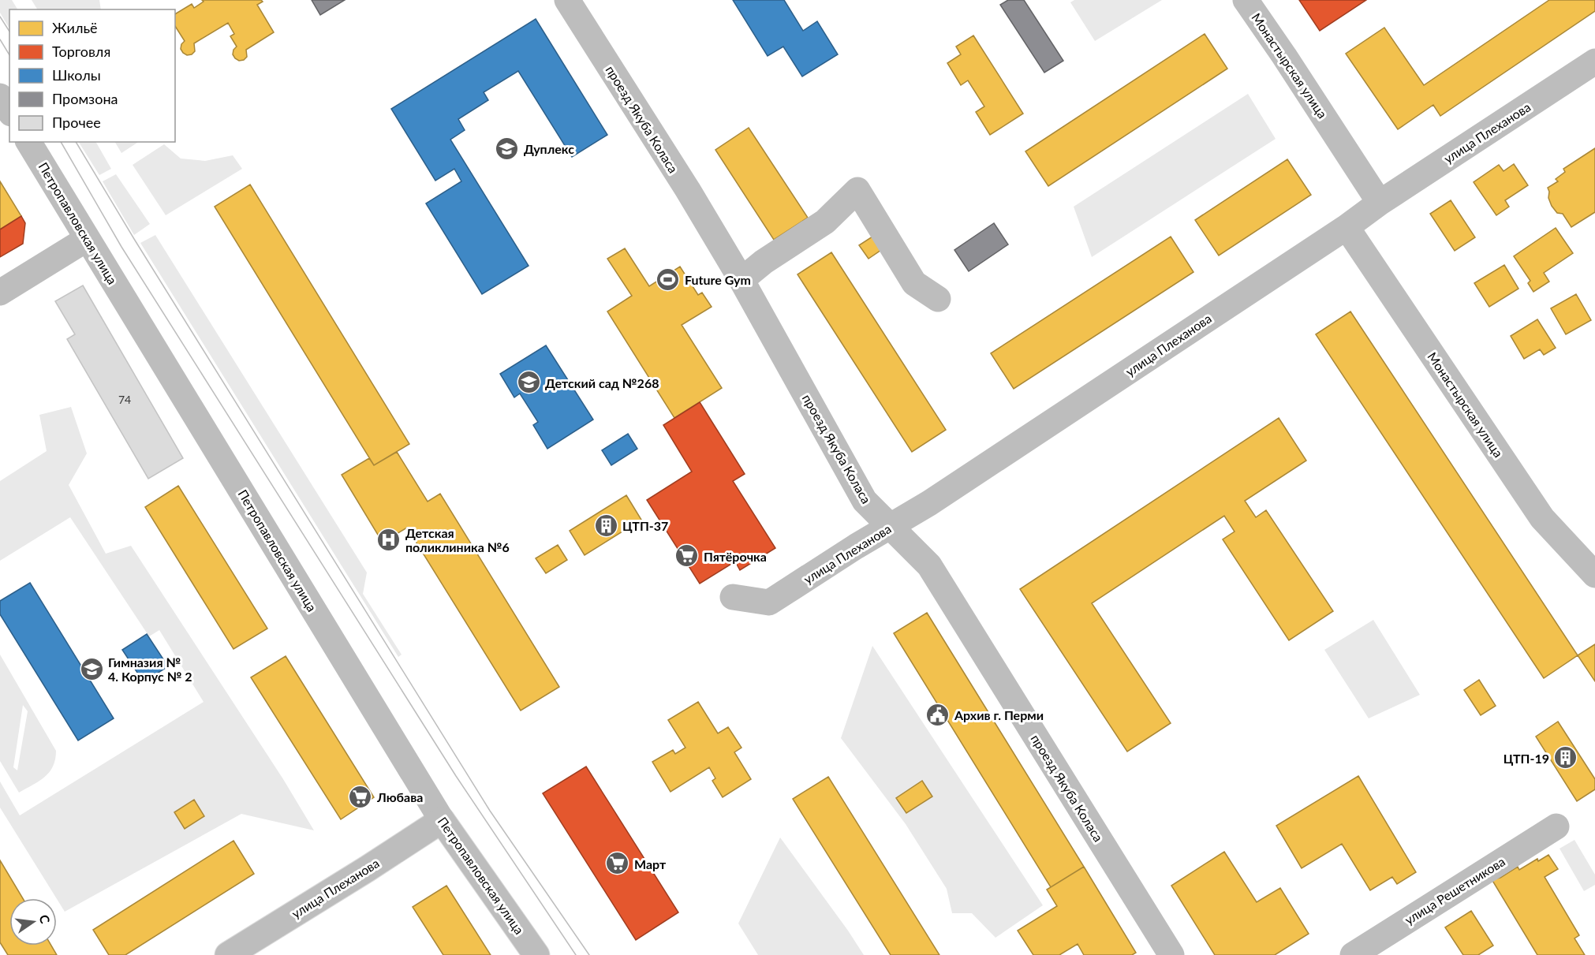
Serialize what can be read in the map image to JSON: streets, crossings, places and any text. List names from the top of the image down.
{
  "streets": {
    "street": [
      "Монастырская улица",
      "проезд Якуба Коласа",
      "улица Плеханова",
      "Петропавловская улица",
      "улица Решетникова"
    ]
  },
  "crossings": [
    ["Монастырская улица", "улица Плеханова"],
    ["проезд Якуба Коласа", "улица Плеханова"],
    ["улица Плеханова", "Петропавловская улица"]
  ],
  "places": {
    "school or university": ["Дуплекс", "Детский сад №268", "Гимназия № 4. Корпус № 2"],
    "sports": ["Future Gym"],
    "building": ["ЦТП-37", "ЦТП-19"],
    "hospital": ["Детская поликлиника №6"],
    "supermarket": ["Пятёрочка", "Любава", "Март"],
    "public building": ["Архив г. Перми"]
  },
  "house_numbers": ["74"],
  "legend": [
    "Жильё",
    "Торговля",
    "Школы",
    "Промзона",
    "Прочее"
  ],
  "north": "right"
}
